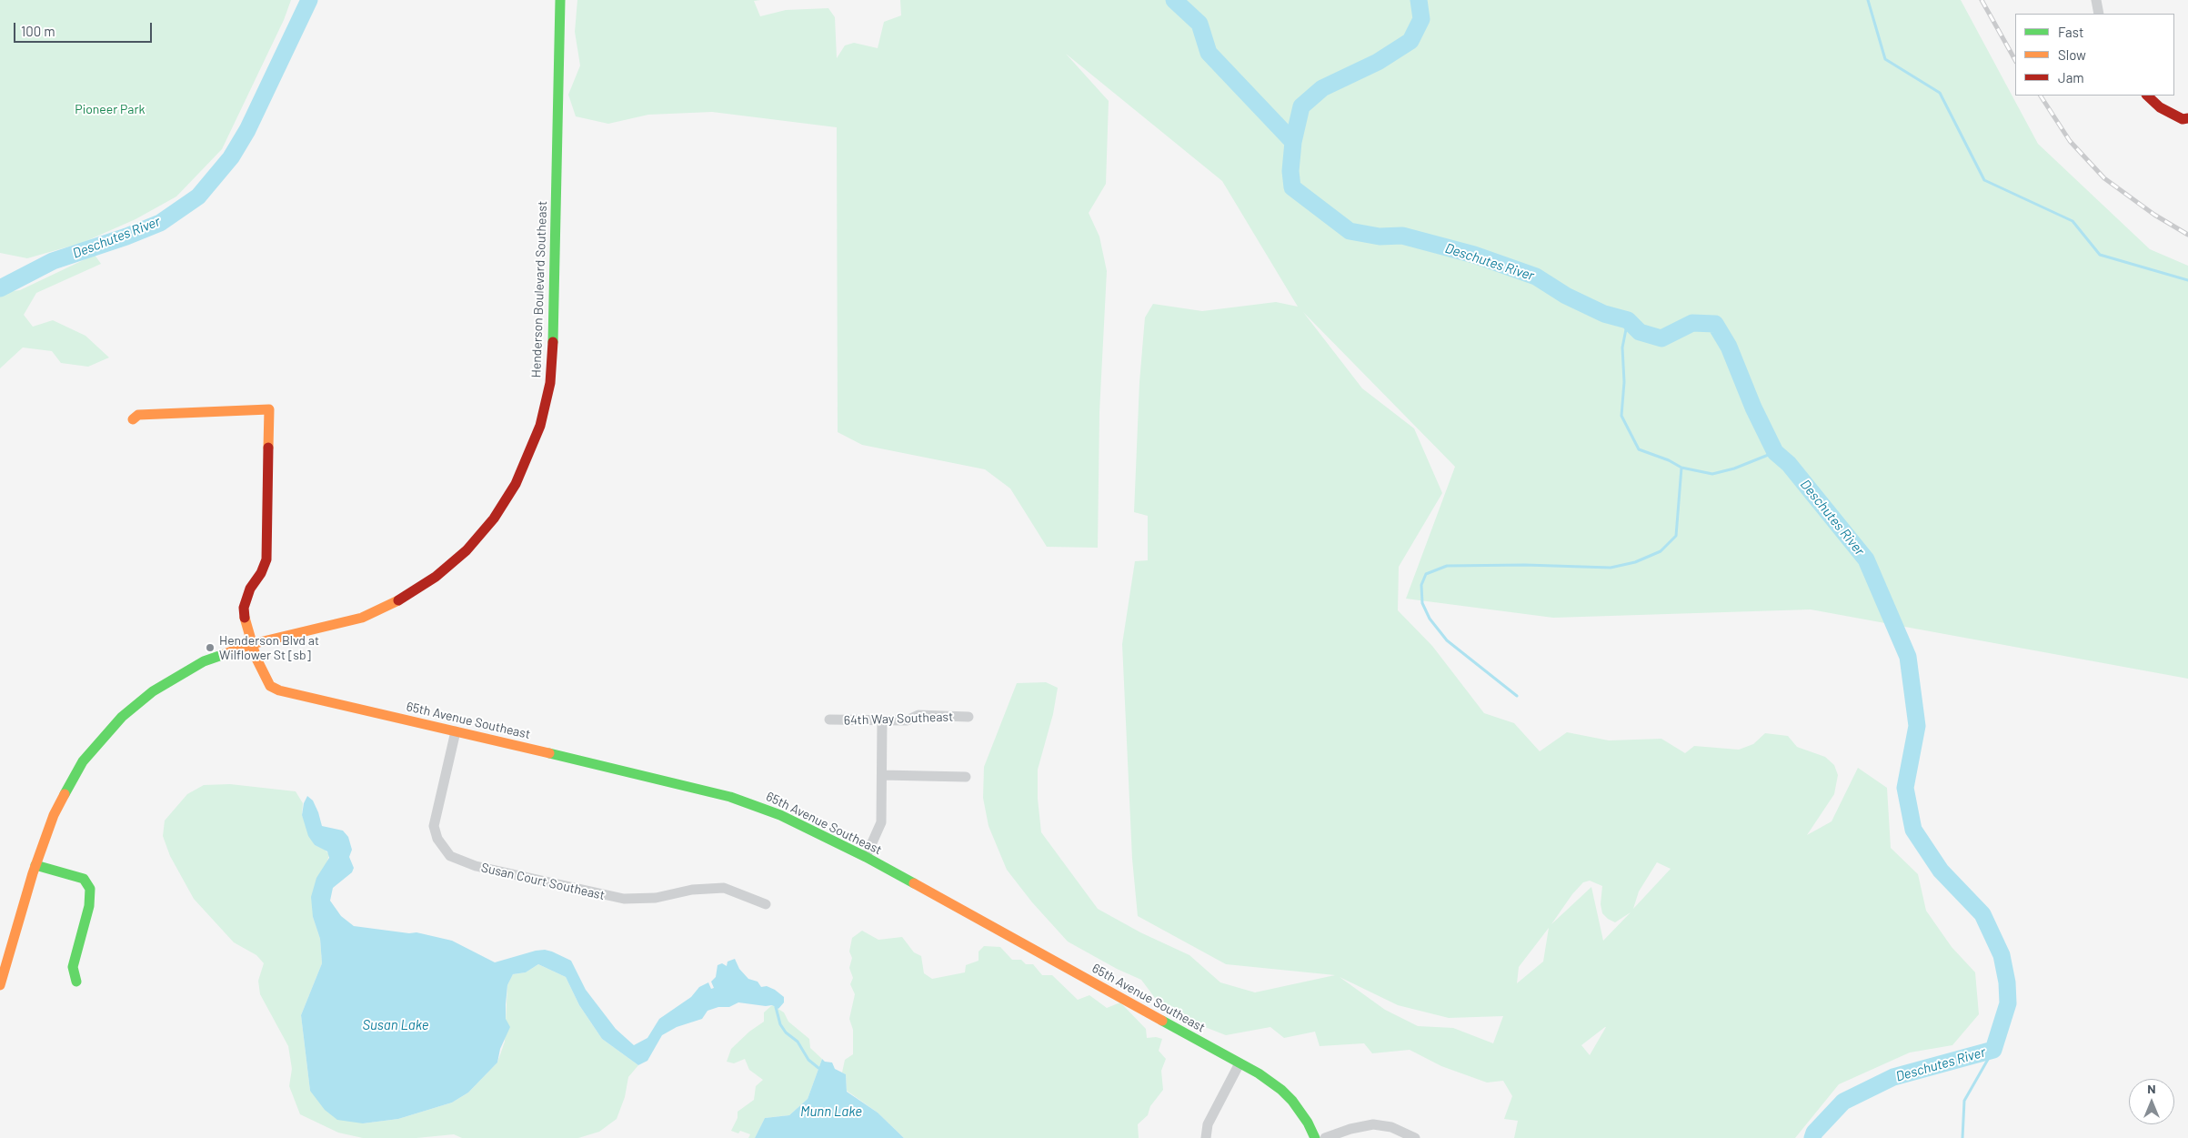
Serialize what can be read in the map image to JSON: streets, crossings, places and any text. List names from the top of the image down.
{
  "streets": {
    "street": [
      "Henderson Boulevard Southeast",
      "64th Way Southeast",
      "65th Avenue Southeast",
      "Susan Court Southeast"
    ]
  },
  "crossings": [
    ["Henderson Boulevard Southeast", "65th Avenue Southeast"],
    ["65th Avenue Southeast", "Susan Court Southeast"]
  ],
  "water": ["Deschutes River", "Susan Lake", "Munn Lake"],
  "parks": ["Pioneer Park"],
  "places": ["Henderson Blvd at Wilflower St [sb]"],
  "legend": ["Fast", "Slow", "Jam"],
  "scale_bar": "100 m",
  "north": "top"
}
